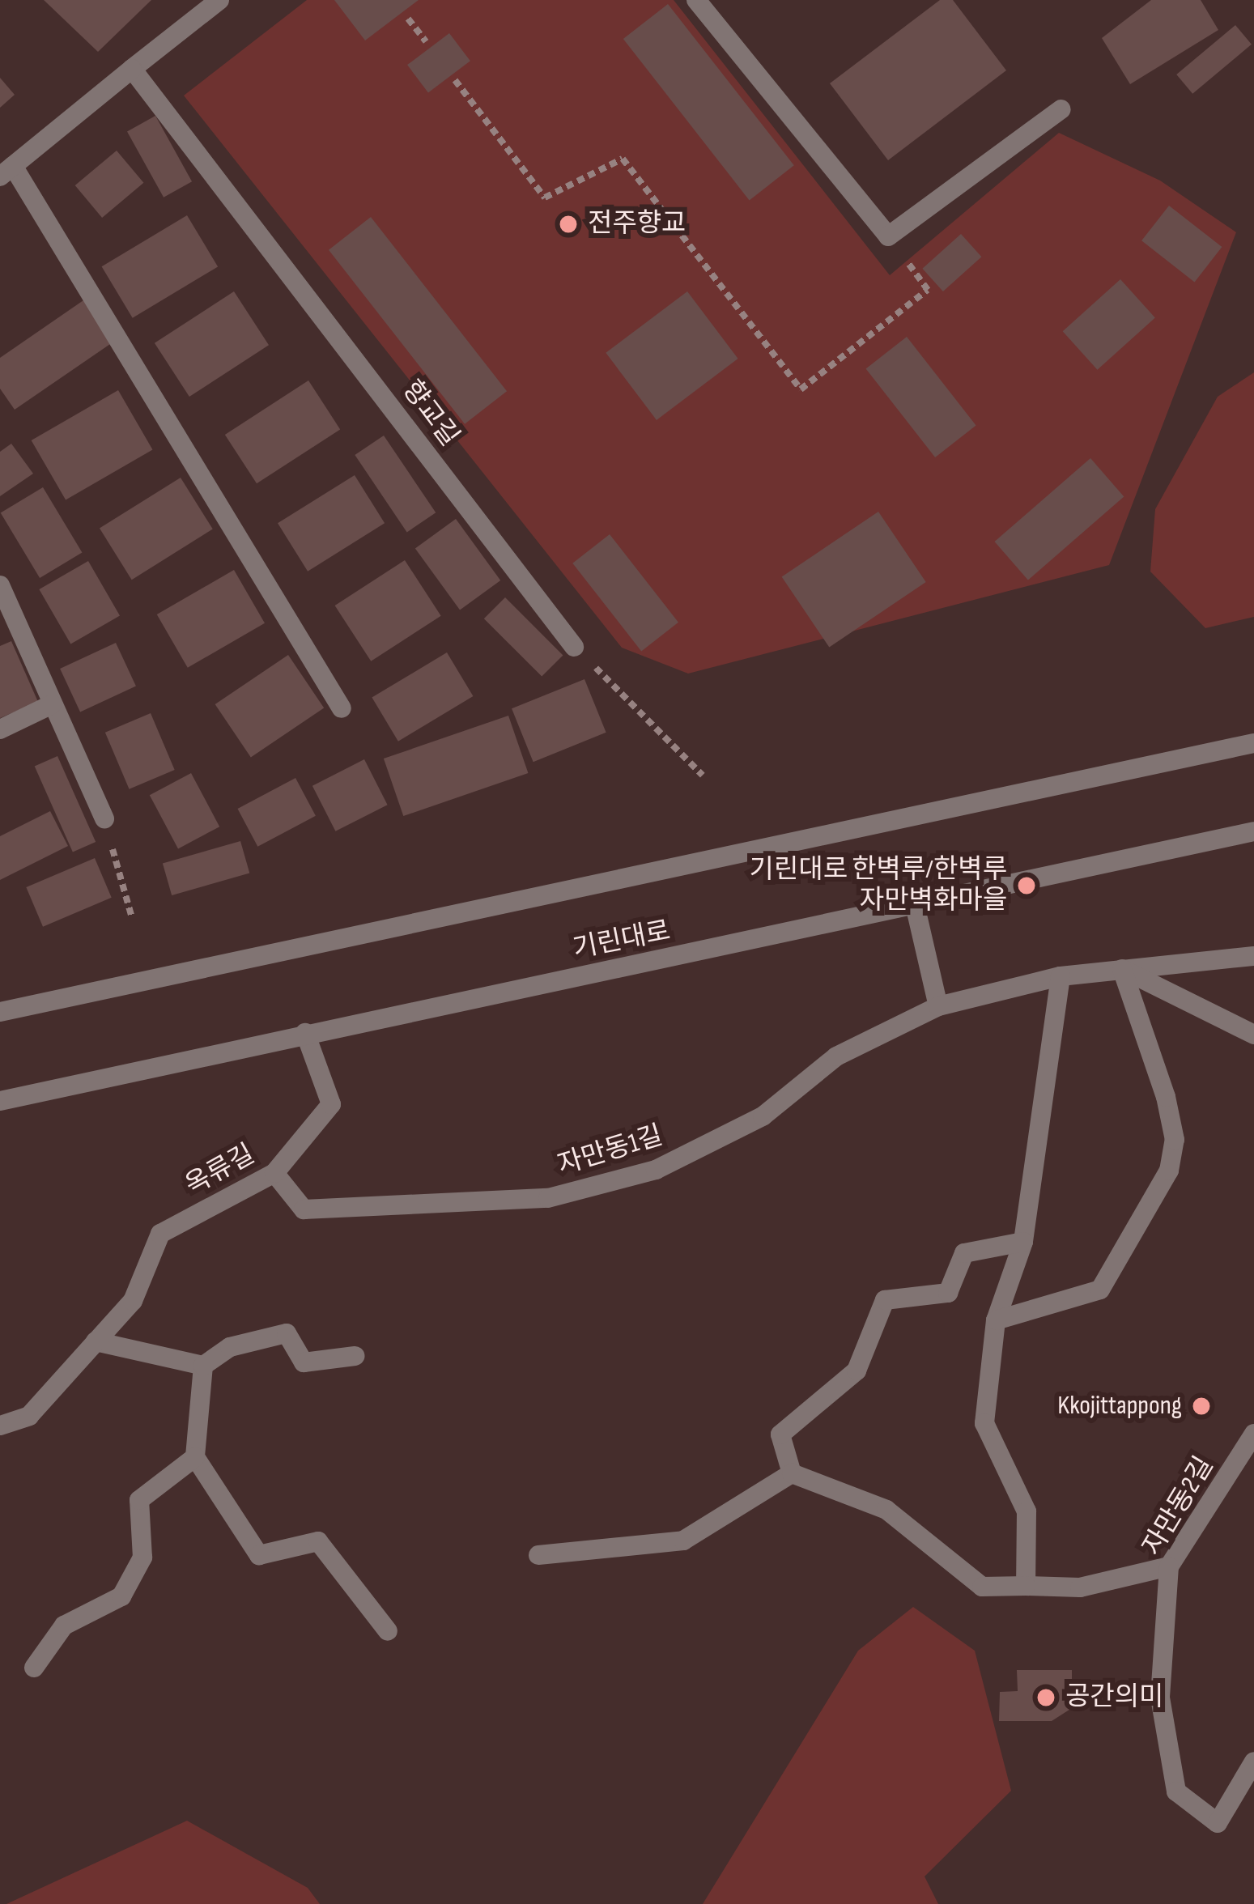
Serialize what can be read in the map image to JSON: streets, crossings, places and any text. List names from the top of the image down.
{
  "streets": {
    "street": [
      "향교길",
      "기린대로",
      "자만동1길",
      "옥류길",
      "자만동2길"
    ]
  },
  "crossings": [
    ["기린대로", "옥류길"],
    ["자만동1길", "옥류길"]
  ],
  "places": [
    "전주향교",
    "기린대로 한벽루/한벽루 자만벽화마을",
    "Kkojittappong",
    "공간의미"
  ]
}
